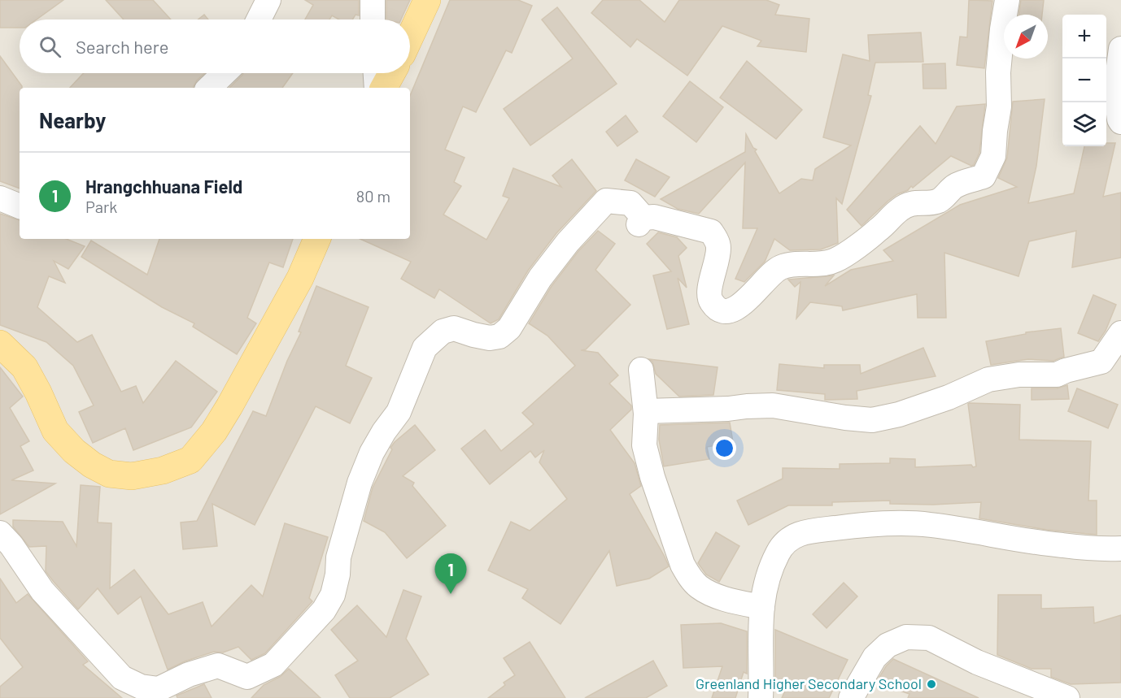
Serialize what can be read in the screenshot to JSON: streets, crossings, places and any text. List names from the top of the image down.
{
  "places": ["Greenland Higher Secondary School"],
  "north": "bottom left",
  "page": {
    "map_buttons": ["+", "−"],
    "search": "Search here",
    "heading": "Nearby",
    "list": [
      {
        "mark": "1",
        "name": "Hrangchhuana Field",
        "note": "Park",
        "value": "80 m"
      }
    ],
    "pins": "1"
  }
}
